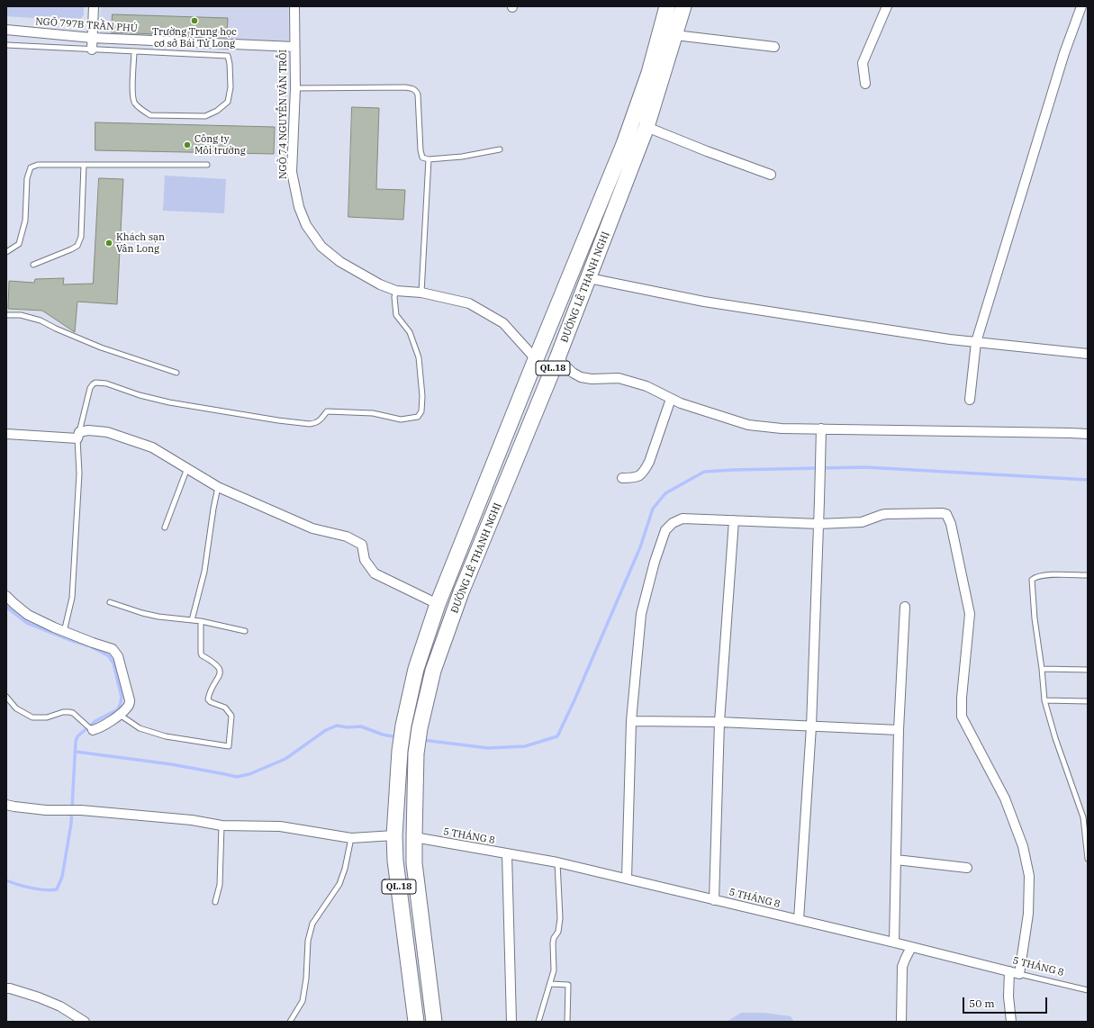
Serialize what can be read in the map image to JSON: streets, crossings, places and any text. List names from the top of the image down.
{
  "streets": {
    "highway": ["ĐƯỜNG LÊ THANH NGHỊ", "QL.18"],
    "street": ["NGÕ 797B TRẦN PHÚ", "NGÕ 74 NGUYỄN VĂN TRỖI", "5 THÁNG 8"]
  },
  "crossings": [
    ["NGÕ 797B TRẦN PHÚ", "NGÕ 74 NGUYỄN VĂN TRỖI"],
    ["NGÕ 74 NGUYỄN VĂN TRỖI", "ĐƯỜNG LÊ THANH NGHỊ"],
    ["ĐƯỜNG LÊ THANH NGHỊ", "QL.18"],
    ["ĐƯỜNG LÊ THANH NGHỊ", "5 THÁNG 8"],
    ["QL.18", "5 THÁNG 8"]
  ],
  "places": ["Trường Trung học cơ sở Bái Tử Long", "Công ty Môi trường", "Khách sạn Vân Long"],
  "scale_bar": "50 m"
}
